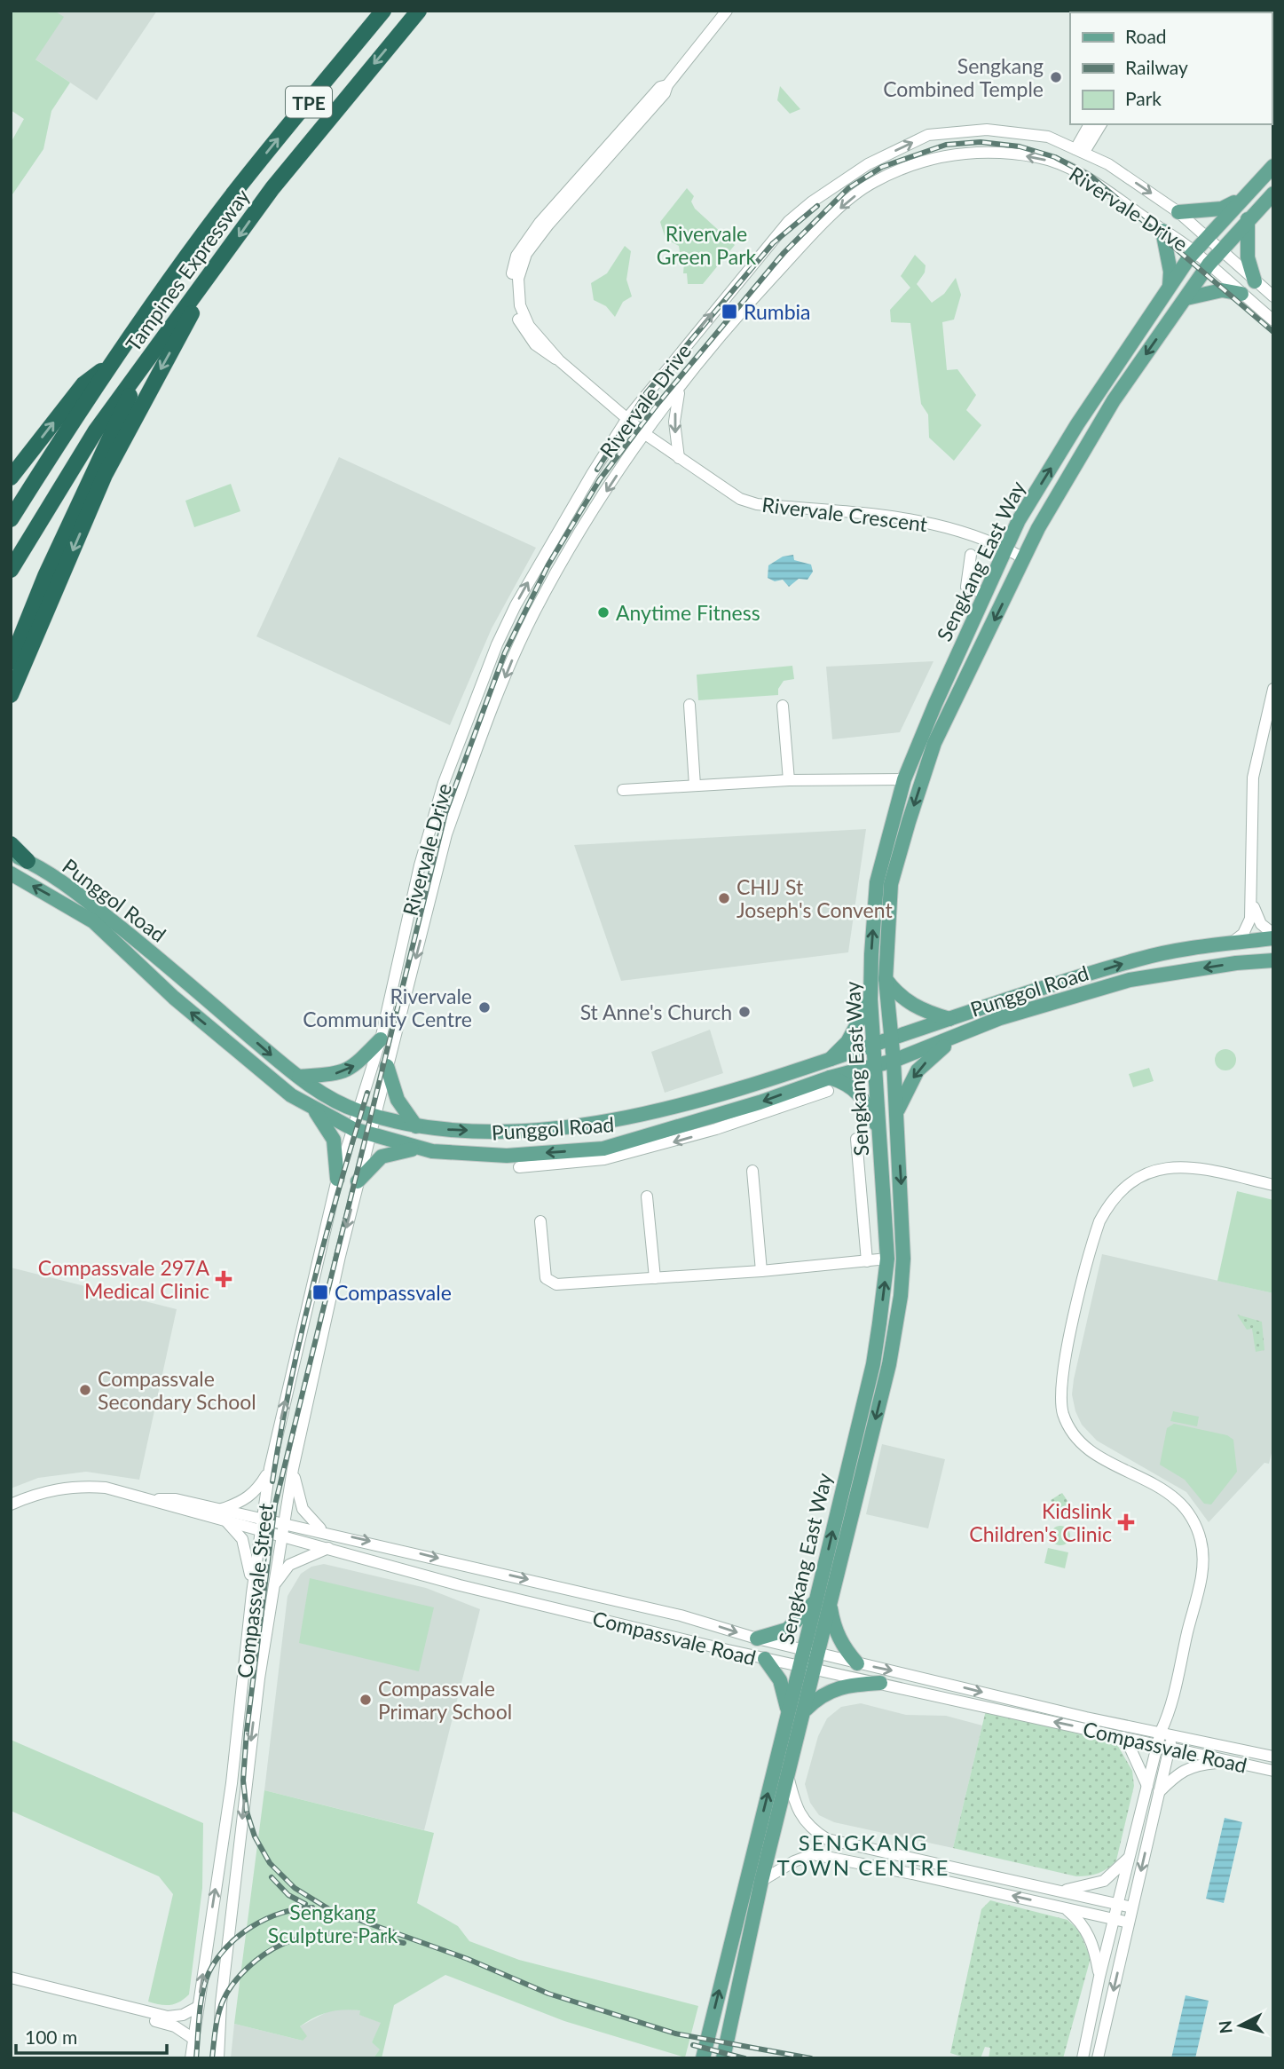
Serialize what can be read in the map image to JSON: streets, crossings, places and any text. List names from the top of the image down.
{
  "streets": {
    "highway": ["TPE", "Tampines Expressway"],
    "main road": ["Sengkang East Way", "Punggol Road"],
    "street": [
      "Rivervale Drive",
      "Rivervale Crescent",
      "Compassvale Street",
      "Compassvale Road"
    ]
  },
  "crossings": [
    ["Rivervale Drive", "Rivervale Crescent"],
    ["Rivervale Drive", "Sengkang East Way"],
    ["Rivervale Drive", "Punggol Road"],
    ["Rivervale Drive", "Compassvale Street"],
    ["Rivervale Crescent", "Sengkang East Way"],
    ["Sengkang East Way", "Punggol Road"],
    ["Sengkang East Way", "Compassvale Road"],
    ["Punggol Road", "Compassvale Street"],
    ["Compassvale Street", "Compassvale Road"]
  ],
  "districts": ["SENGKANG TOWN CENTRE"],
  "parks": ["Rivervale Green Park", "Sengkang Sculpture Park"],
  "places": {
    "other": [
      "Sengkang Combined Temple",
      "Anytime Fitness",
      "CHIJ St Joseph's Convent",
      "Rivervale Community Centre",
      "St Anne's Church",
      "Compassvale Secondary School",
      "Compassvale Primary School"
    ],
    "transit": ["Rumbia", "Compassvale"],
    "health": ["Compassvale 297A Medical Clinic", "Kidslink Children's Clinic"]
  },
  "legend": ["Road", "Railway", "Park"],
  "scale_bar": "100 m",
  "north": "left"
}
